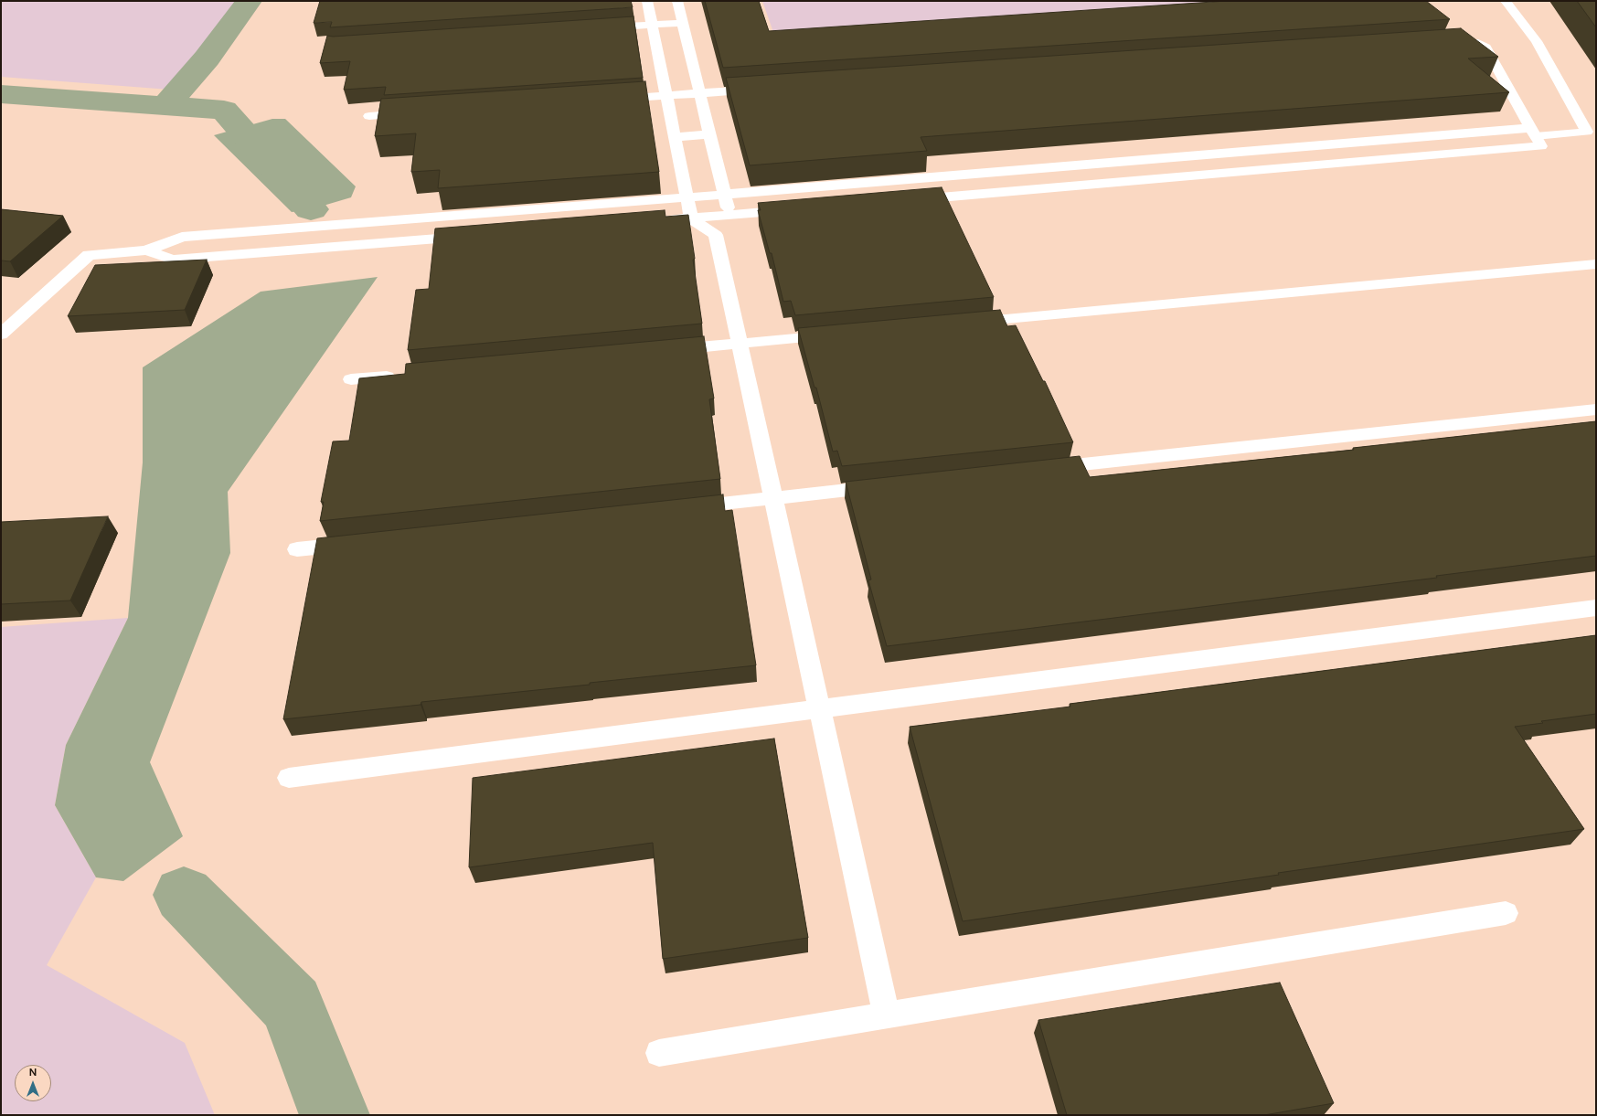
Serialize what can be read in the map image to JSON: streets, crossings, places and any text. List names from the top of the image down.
{
  "north": "top"
}
